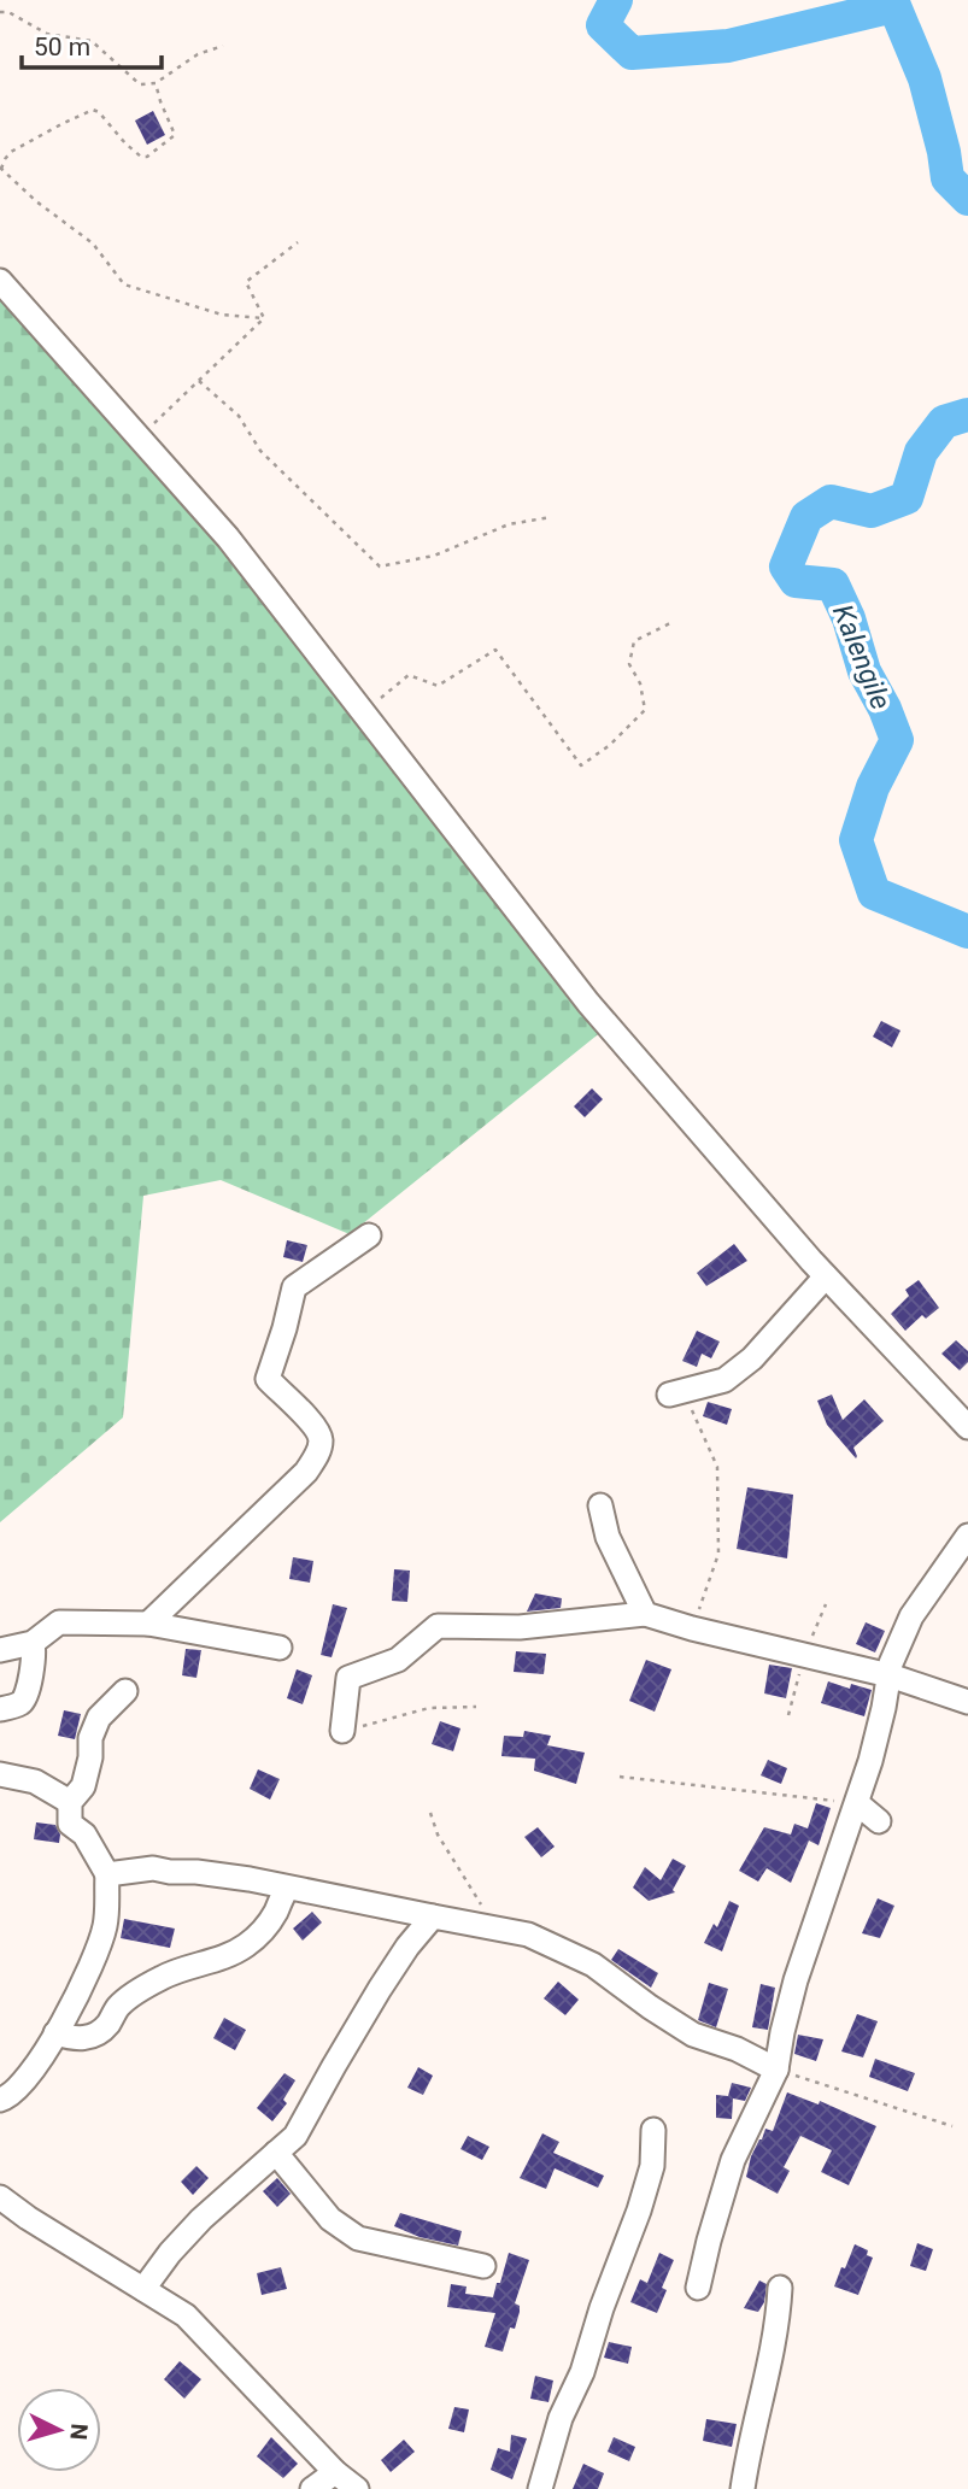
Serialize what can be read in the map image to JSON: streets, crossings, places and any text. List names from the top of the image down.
{
  "water": ["Kalengile"],
  "scale_bar": "50 m",
  "north": "right"
}
